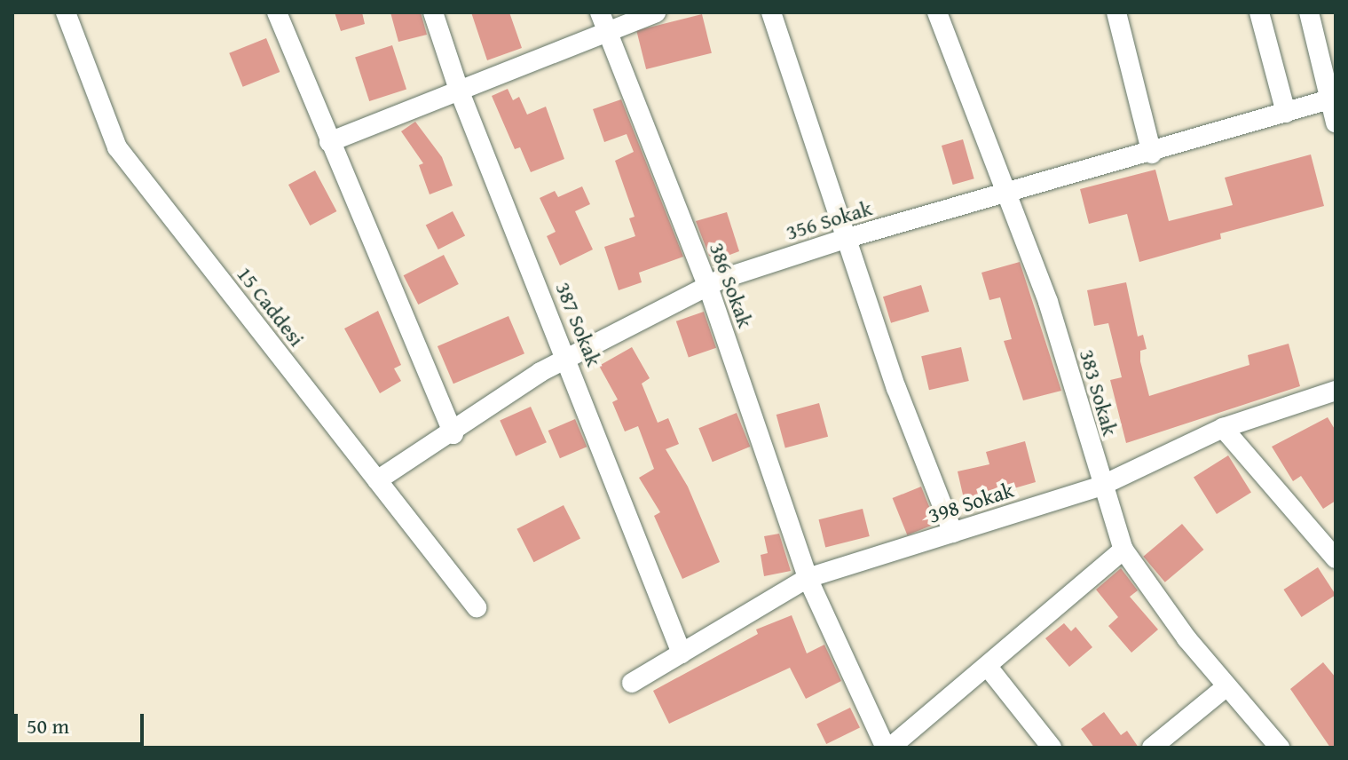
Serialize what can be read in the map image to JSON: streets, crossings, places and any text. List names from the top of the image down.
{
  "streets": {
    "street": [
      "356 Sokak",
      "386 Sokak",
      "15 Caddesi",
      "387 Sokak",
      "383 Sokak",
      "398 Sokak"
    ]
  },
  "crossings": [
    ["356 Sokak", "386 Sokak"],
    ["356 Sokak", "15 Caddesi"],
    ["356 Sokak", "387 Sokak"],
    ["356 Sokak", "383 Sokak"],
    ["386 Sokak", "398 Sokak"],
    ["387 Sokak", "398 Sokak"],
    ["383 Sokak", "398 Sokak"]
  ],
  "scale_bar": "50 m"
}
